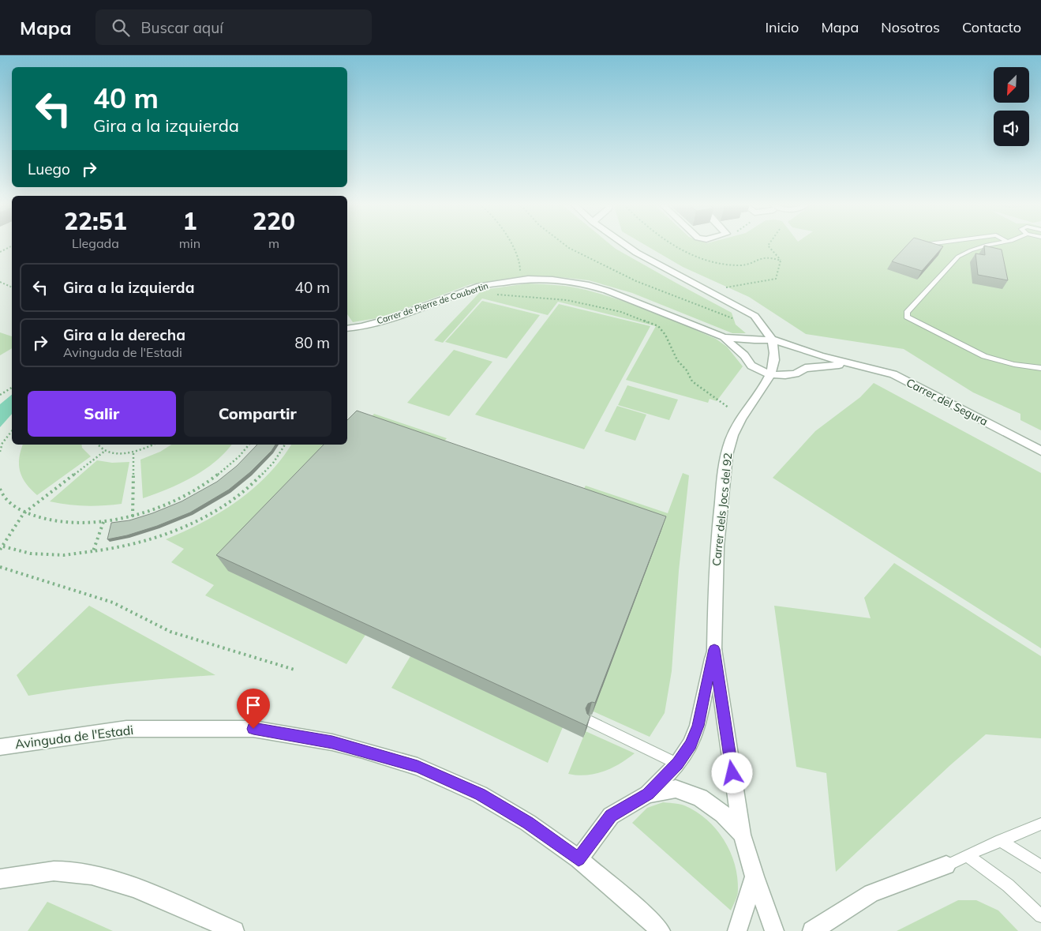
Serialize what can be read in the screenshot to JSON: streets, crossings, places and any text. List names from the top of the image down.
{
  "streets": {
    "street": [
      "Carrer de Pierre de Coubertin",
      "Carrer del Segura",
      "Carrer dels Jocs del 92",
      "Avinguda de l'Estadi"
    ]
  },
  "crossings": [
    ["Carrer de Pierre de Coubertin", "Carrer del Segura"],
    ["Carrer de Pierre de Coubertin", "Carrer dels Jocs del 92"],
    ["Carrer del Segura", "Carrer dels Jocs del 92"]
  ],
  "north": "bottom left",
  "page": {
    "header": "Mapa",
    "search": "Buscar aquí",
    "nav": [
      "Inicio",
      "Mapa",
      "Nosotros",
      "Contacto"
    ],
    "turn": ["40 m", "Gira a la izquierda"],
    "then": "Luego",
    "eta": [
      "22:51",
      "Llegada",
      "1",
      "min",
      "220",
      "m"
    ],
    "list": [
      {
        "name": "Gira a la izquierda",
        "value": "40 m"
      },
      {
        "name": "Gira a la derecha",
        "note": "Avinguda de l'Estadi",
        "value": "80 m"
      }
    ],
    "buttons": ["Salir", "Compartir"]
  }
}
